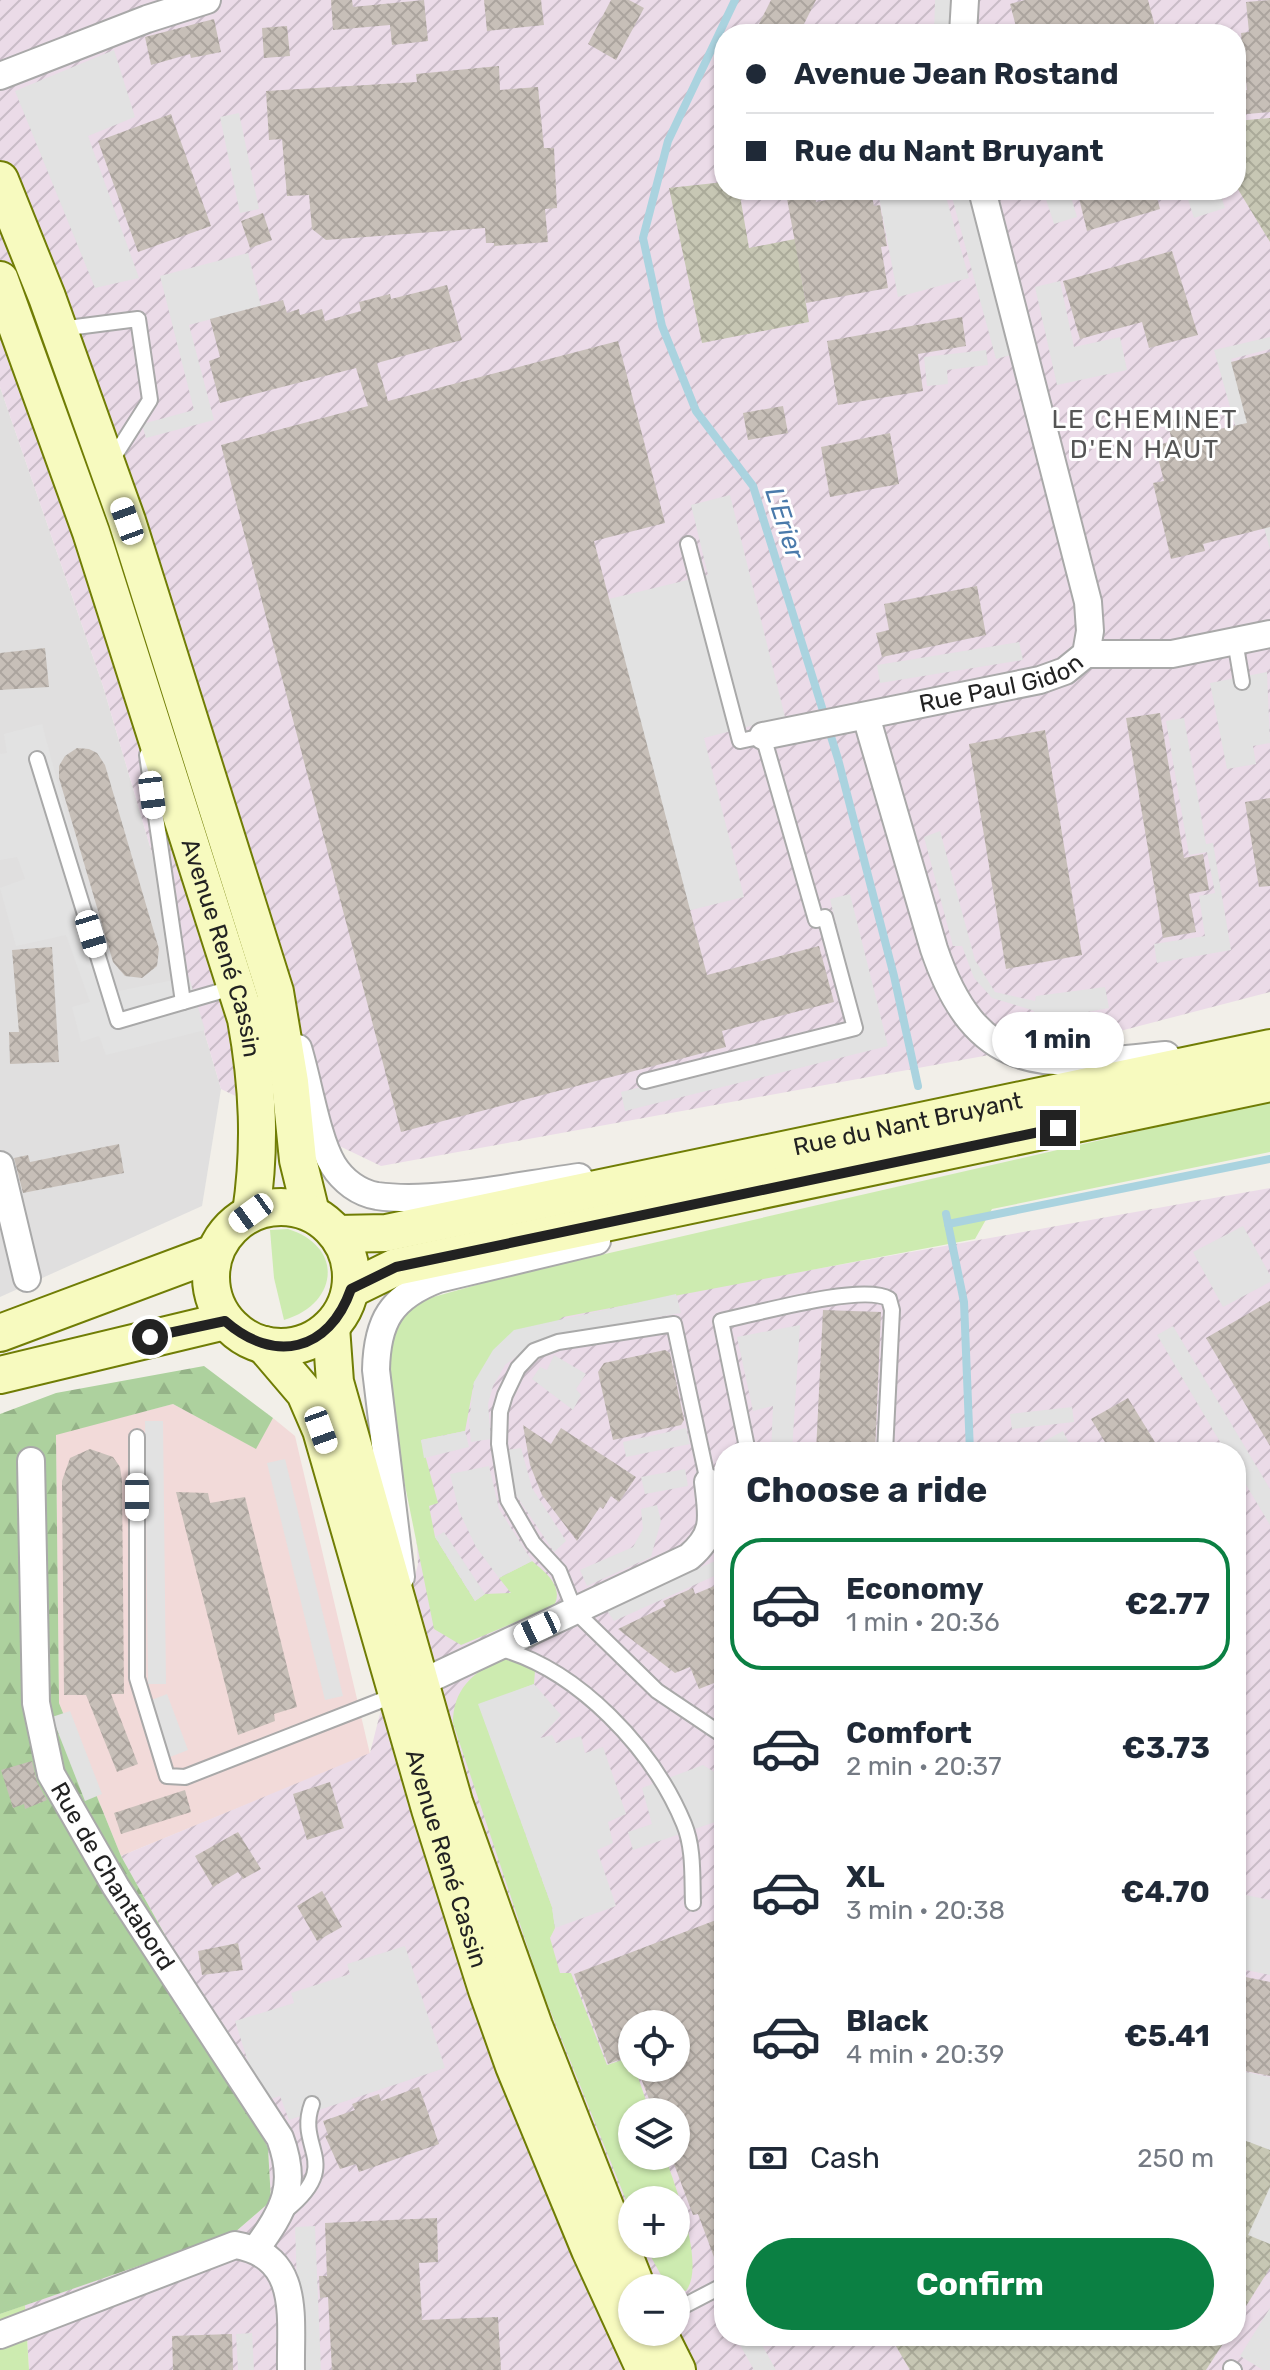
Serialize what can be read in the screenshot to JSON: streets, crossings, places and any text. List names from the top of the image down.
{
  "streets": {
    "main road": ["Avenue René Cassin", "Rue du Nant Bruyant"],
    "street": ["Rue Paul Gidon", "Rue de Chantabord"]
  },
  "crossings": [
    ["Avenue René Cassin", "Rue du Nant Bruyant"]
  ],
  "districts": ["LE CHEMINET D'EN HAUT"],
  "water": ["L'Erier"],
  "page": {
    "banner": ["Avenue Jean Rostand", "Rue du Nant Bruyant"],
    "bubble": "1 min",
    "heading": "Choose a ride",
    "list": [
      {
        "name": "Economy",
        "note": "1 min · 20:36",
        "value": "€2.77"
      },
      {
        "name": "Comfort",
        "note": "2 min · 20:37",
        "value": "€3.73"
      },
      {
        "name": "XL",
        "note": "3 min · 20:38",
        "value": "€4.70"
      },
      {
        "name": "Black",
        "note": "4 min · 20:39",
        "value": "€5.41"
      }
    ],
    "map_buttons": ["+", "−"],
    "pay": ["Cash", "250 m"],
    "buttons": "Confirm"
  }
}
